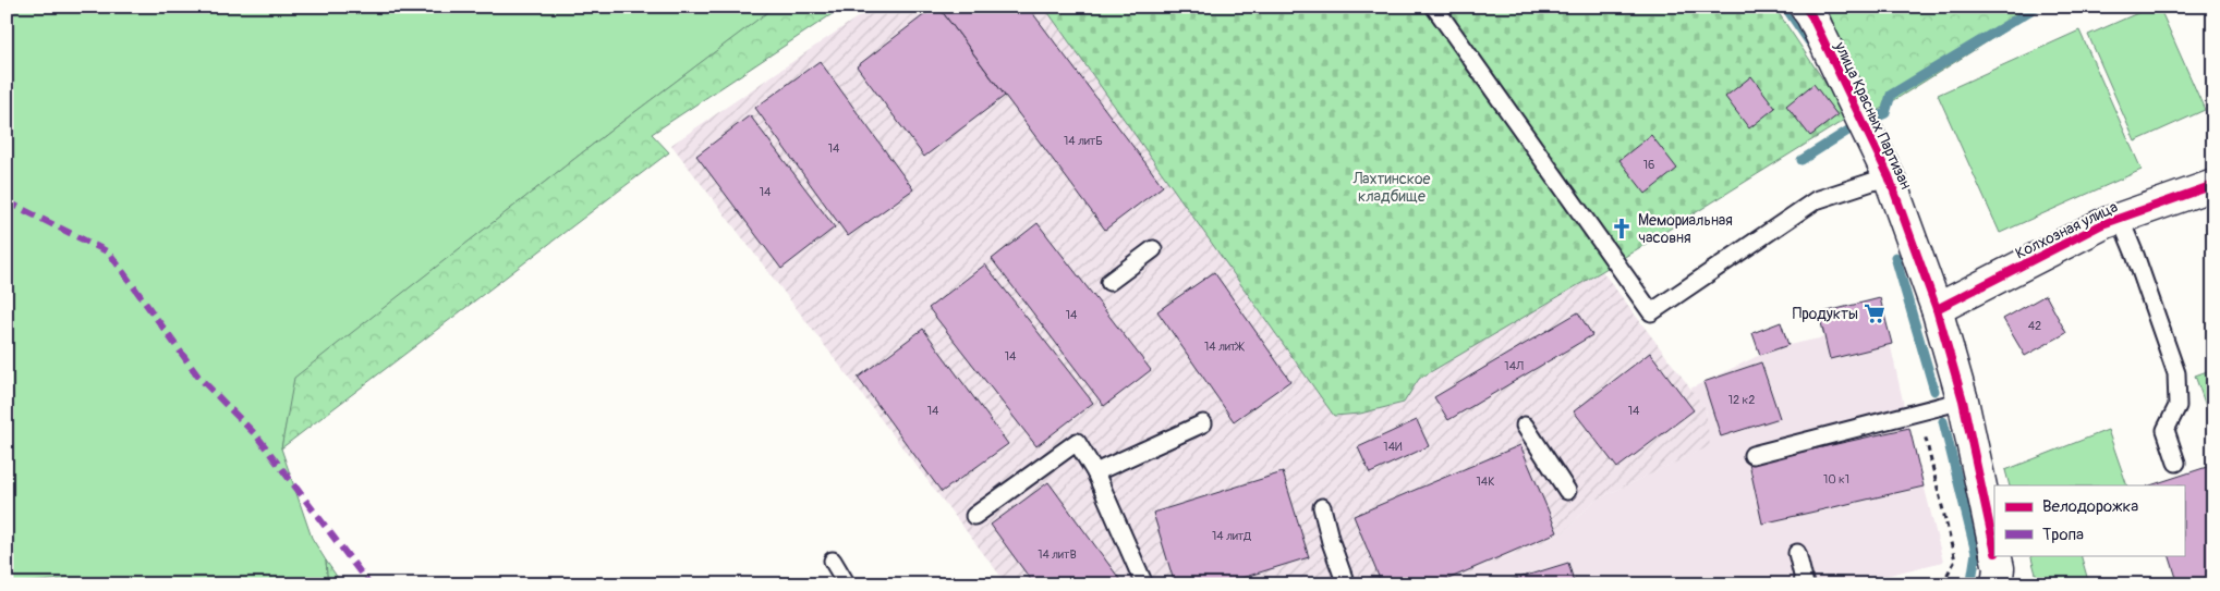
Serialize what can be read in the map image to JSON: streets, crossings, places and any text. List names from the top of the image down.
{
  "streets": {
    "street": ["улица Красных Партизан", "Колхозная улица"]
  },
  "crossings": [
    ["улица Красных Партизан", "Колхозная улица"]
  ],
  "parks": ["Лахтинское кладбище"],
  "places": {
    "church": ["Мемориальная часовня"],
    "supermarket": ["Продукты"]
  },
  "house_numbers": [
    "14 литБ",
    "14",
    "16",
    "14",
    "14",
    "42",
    "14 литЖ",
    "14",
    "14Л",
    "12 к2",
    "14",
    "14",
    "14И",
    "10 к1",
    "14К",
    "14 литД",
    "14 литВ"
  ],
  "legend": ["Велодорожка", "Тропа"]
}
